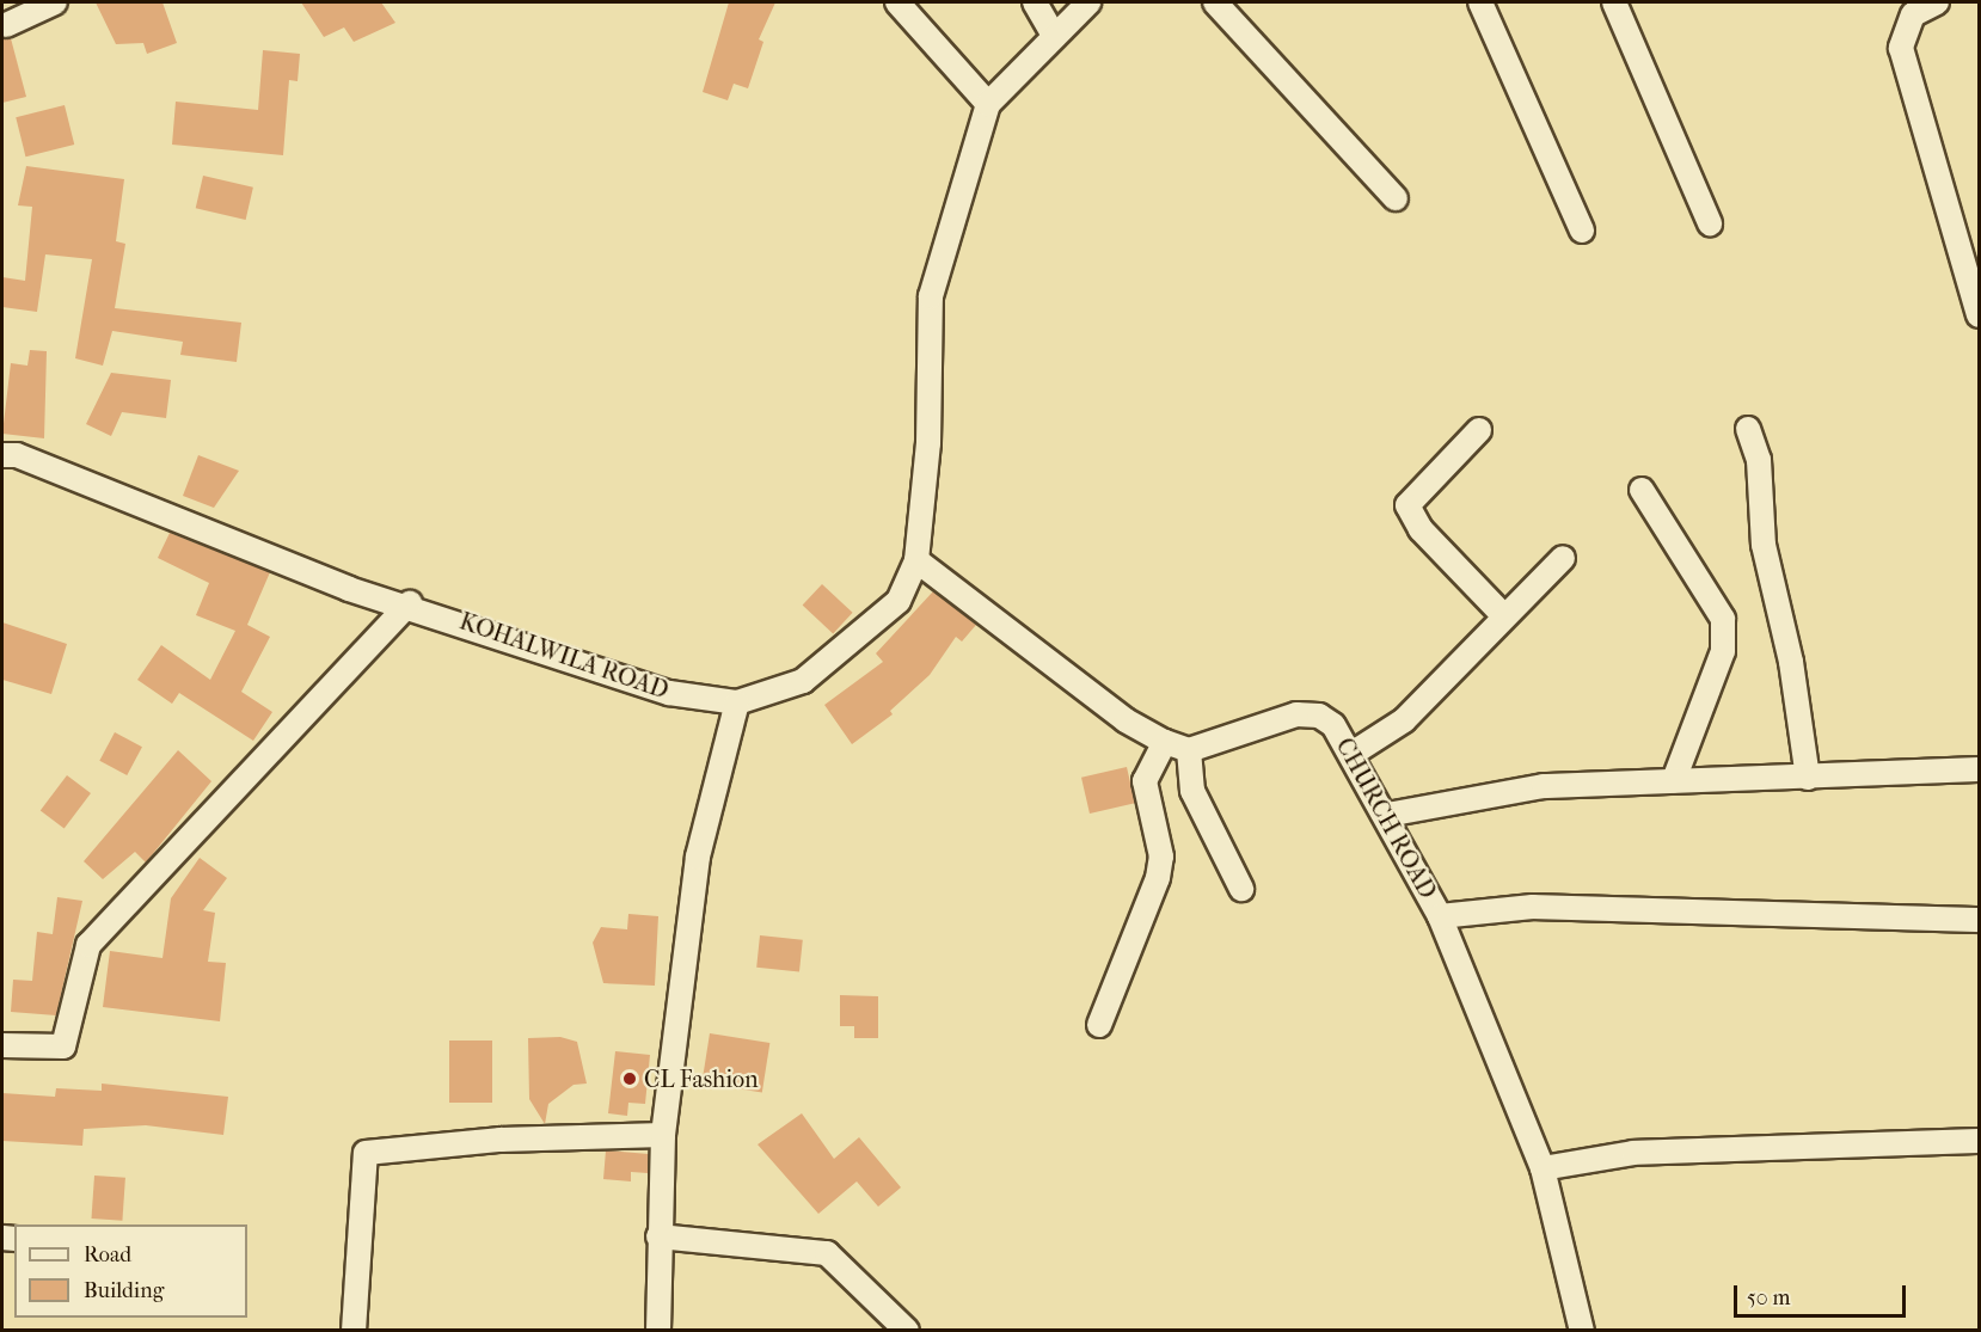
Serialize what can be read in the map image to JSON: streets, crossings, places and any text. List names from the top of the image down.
{
  "streets": {
    "street": ["KOHALWILA ROAD", "CHURCH ROAD"]
  },
  "places": ["CL Fashion"],
  "legend": ["Road", "Building"],
  "scale_bar": "50 m"
}
